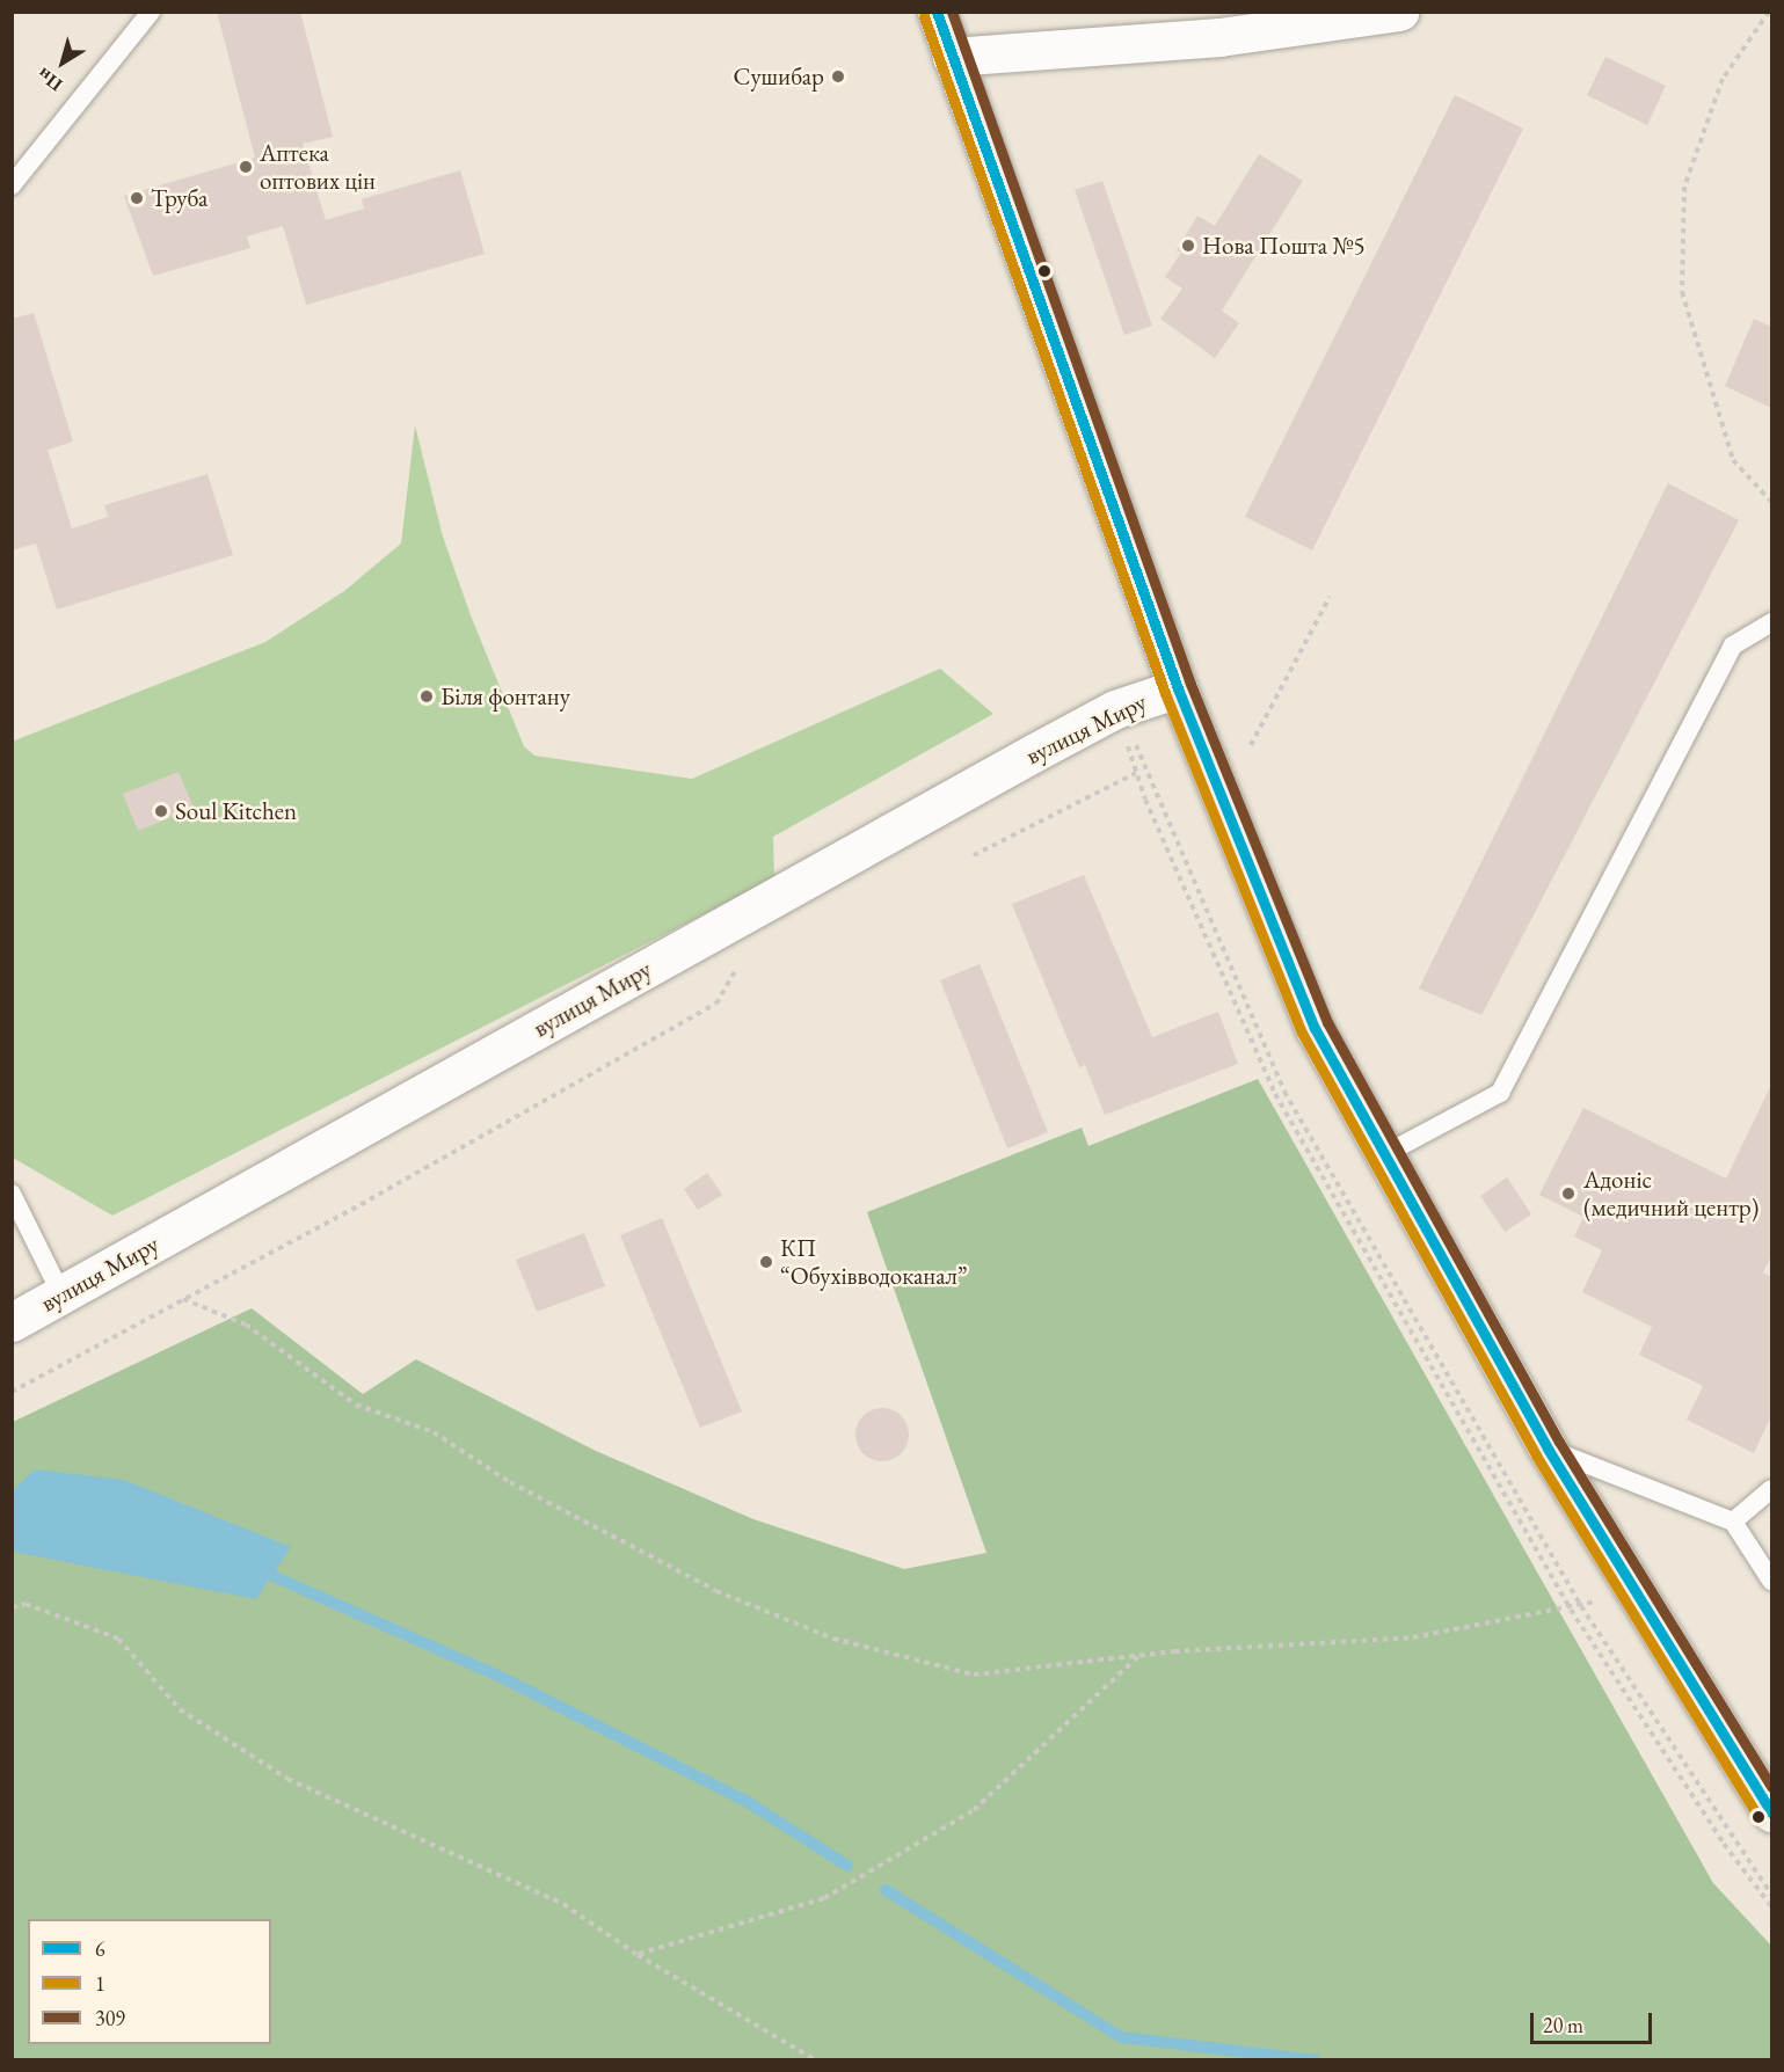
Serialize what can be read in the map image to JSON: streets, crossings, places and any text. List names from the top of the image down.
{
  "streets": {
    "street": ["вулиця Миру"]
  },
  "places": [
    "Сушибар",
    "Аптека оптових цін",
    "Труба",
    "Нова Пошта №5",
    "Біля фонтану",
    "Soul Kitchen",
    "Адоніс (медичний центр)",
    "КП “Обухівводоканал”"
  ],
  "lines": ["transit line 6", "transit line 309", "transit line 1"],
  "legend": ["6", "1", "309"],
  "scale_bar": "20 m",
  "north": "bottom left"
}
